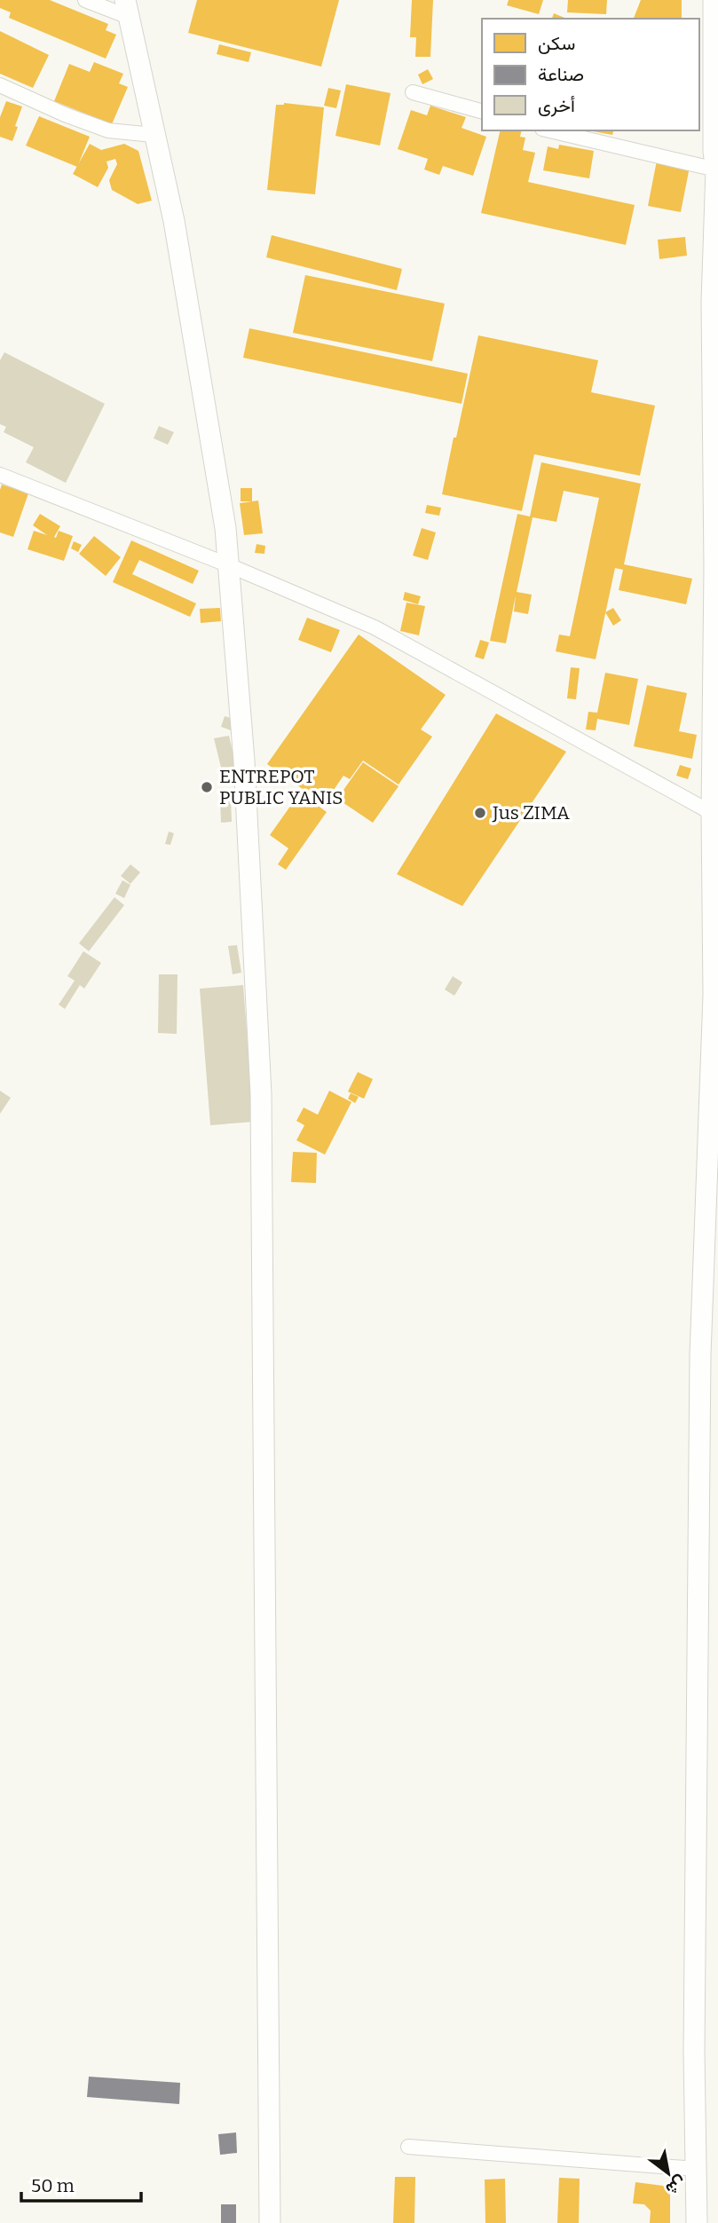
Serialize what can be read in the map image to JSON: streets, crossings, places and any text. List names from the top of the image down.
{
  "places": ["ENTREPOT PUBLIC YANIS", "Jus ZIMA"],
  "legend": ["سكن", "صناعة", "أخرى"],
  "scale_bar": "50 m",
  "north": "bottom right"
}
